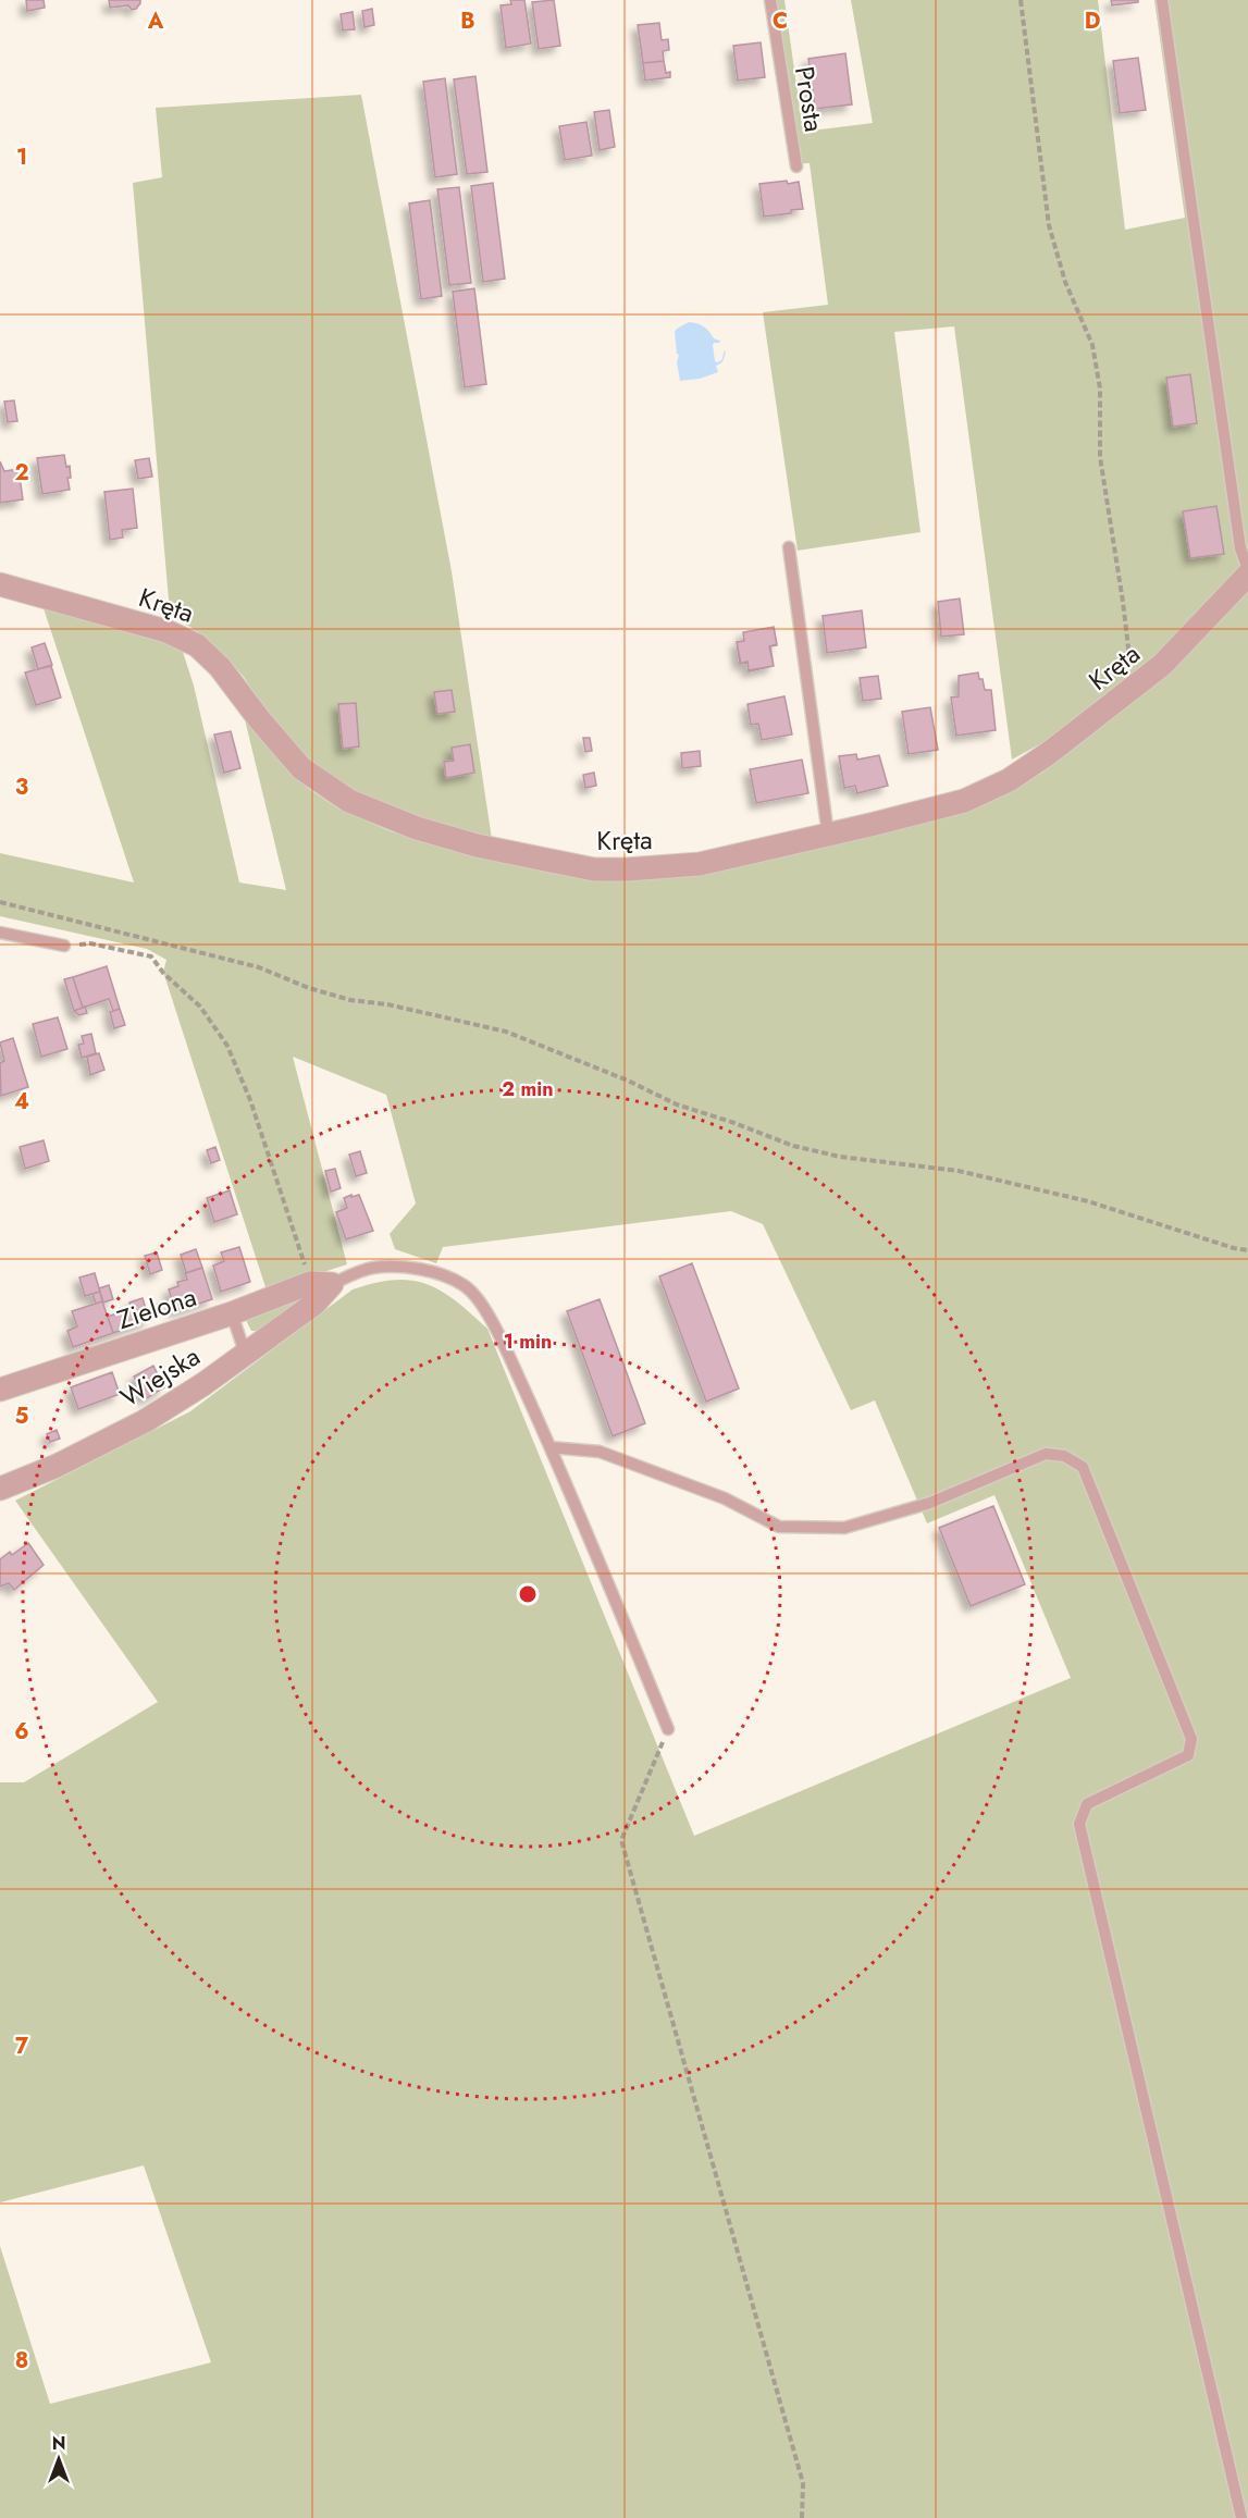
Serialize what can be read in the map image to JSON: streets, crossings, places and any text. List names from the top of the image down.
{
  "streets": {
    "street": ["Kręta", "Zielona", "Wiejska"],
    "lane": ["Prosta"]
  },
  "crossings": [
    ["Zielona", "Wiejska"]
  ],
  "north": "top",
  "grid": {
    "columns": [
      "A",
      "B",
      "C",
      "D"
    ],
    "rows": [
      "1",
      "2",
      "3",
      "4",
      "5",
      "6",
      "7",
      "8"
    ]
  },
  "rings": ["2 min", "1 min"]
}
